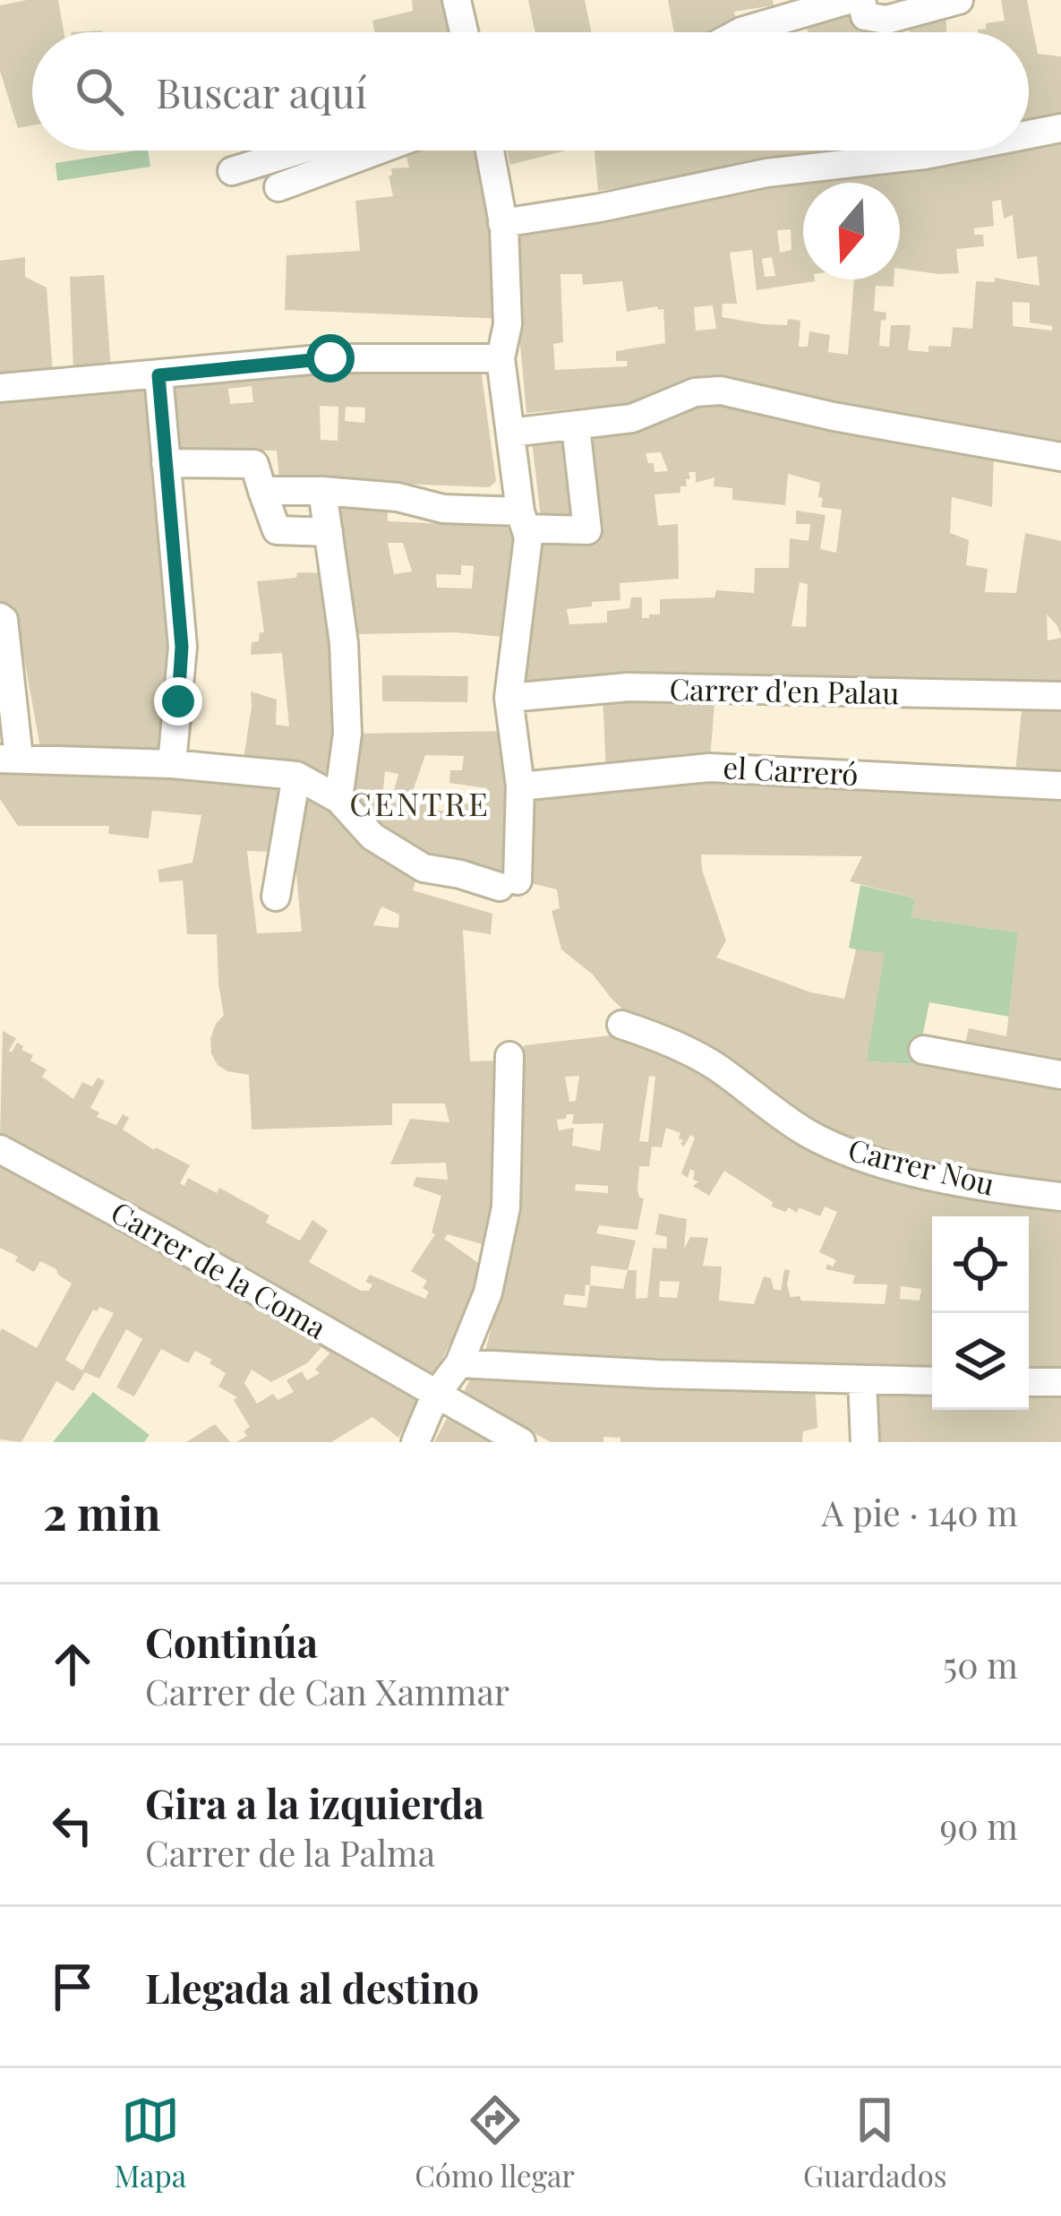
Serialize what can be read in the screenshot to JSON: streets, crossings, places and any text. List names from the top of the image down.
{
  "streets": {
    "street": [
      "Carrer d'en Palau",
      "el Carreró",
      "Carrer Nou",
      "Carrer de la Coma"
    ]
  },
  "districts": ["CENTRE"],
  "north": "bottom",
  "page": {
    "search": "Buscar aquí",
    "heading": ["2 min", "A pie · 140 m"],
    "list": [
      ["Continúa", "Carrer de Can Xammar", "50 m"],
      ["Gira a la izquierda", "Carrer de la Palma", "90 m"],
      "Llegada al destino"
    ],
    "nav": ["Mapa", "Cómo llegar", "Guardados"]
  }
}
